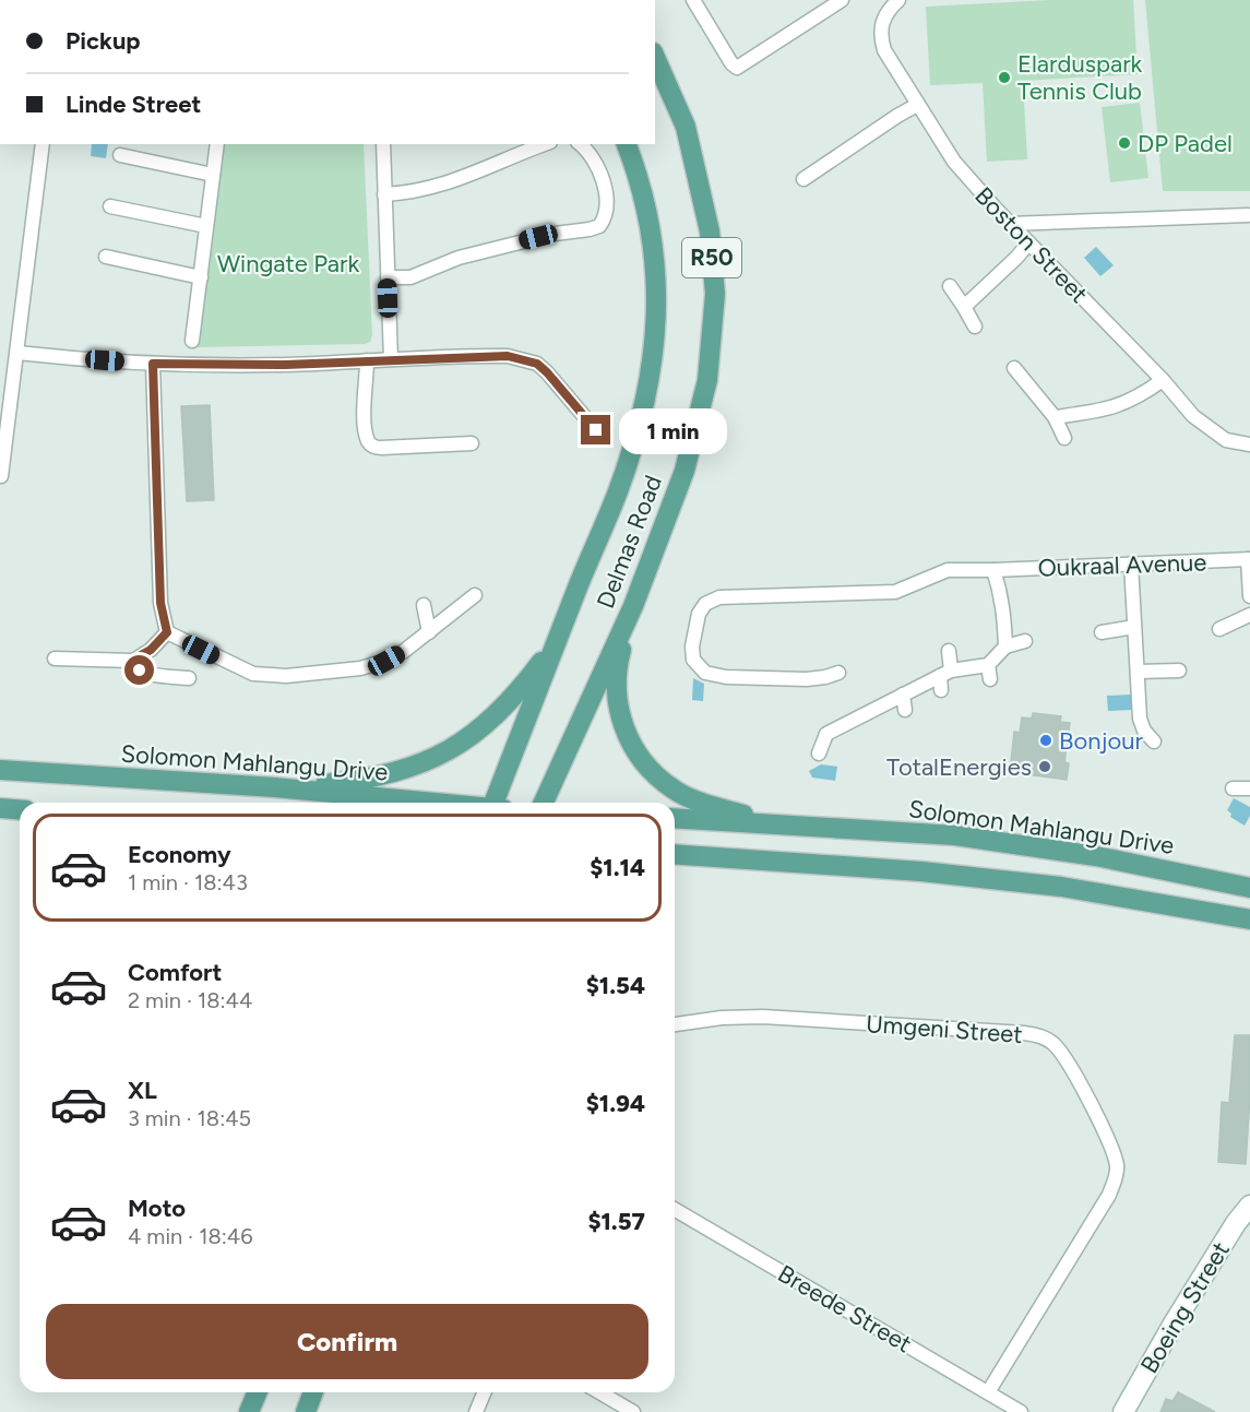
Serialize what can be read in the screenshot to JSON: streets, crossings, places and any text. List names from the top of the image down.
{
  "streets": {
    "main road": ["R50", "Delmas Road", "Solomon Mahlangu Drive"],
    "street": [
      "Boston Street",
      "Oukraal Avenue",
      "Umgeni Street",
      "Boeing Street",
      "Breede Street"
    ]
  },
  "crossings": [
    ["Umgeni Street", "Breede Street"]
  ],
  "parks": ["Wingate Park"],
  "places": [
    "Elarduspark Tennis Club",
    "DP Padel",
    "Bonjour",
    "TotalEnergies"
  ],
  "page": {
    "banner": ["Pickup", "Linde Street"],
    "bubble": "1 min",
    "list": [
      {
        "name": "Economy",
        "note": "1 min · 18:43",
        "value": "$1.14"
      },
      {
        "name": "Comfort",
        "note": "2 min · 18:44",
        "value": "$1.54"
      },
      {
        "name": "XL",
        "note": "3 min · 18:45",
        "value": "$1.94"
      },
      {
        "name": "Moto",
        "note": "4 min · 18:46",
        "value": "$1.57"
      }
    ],
    "buttons": "Confirm"
  }
}
